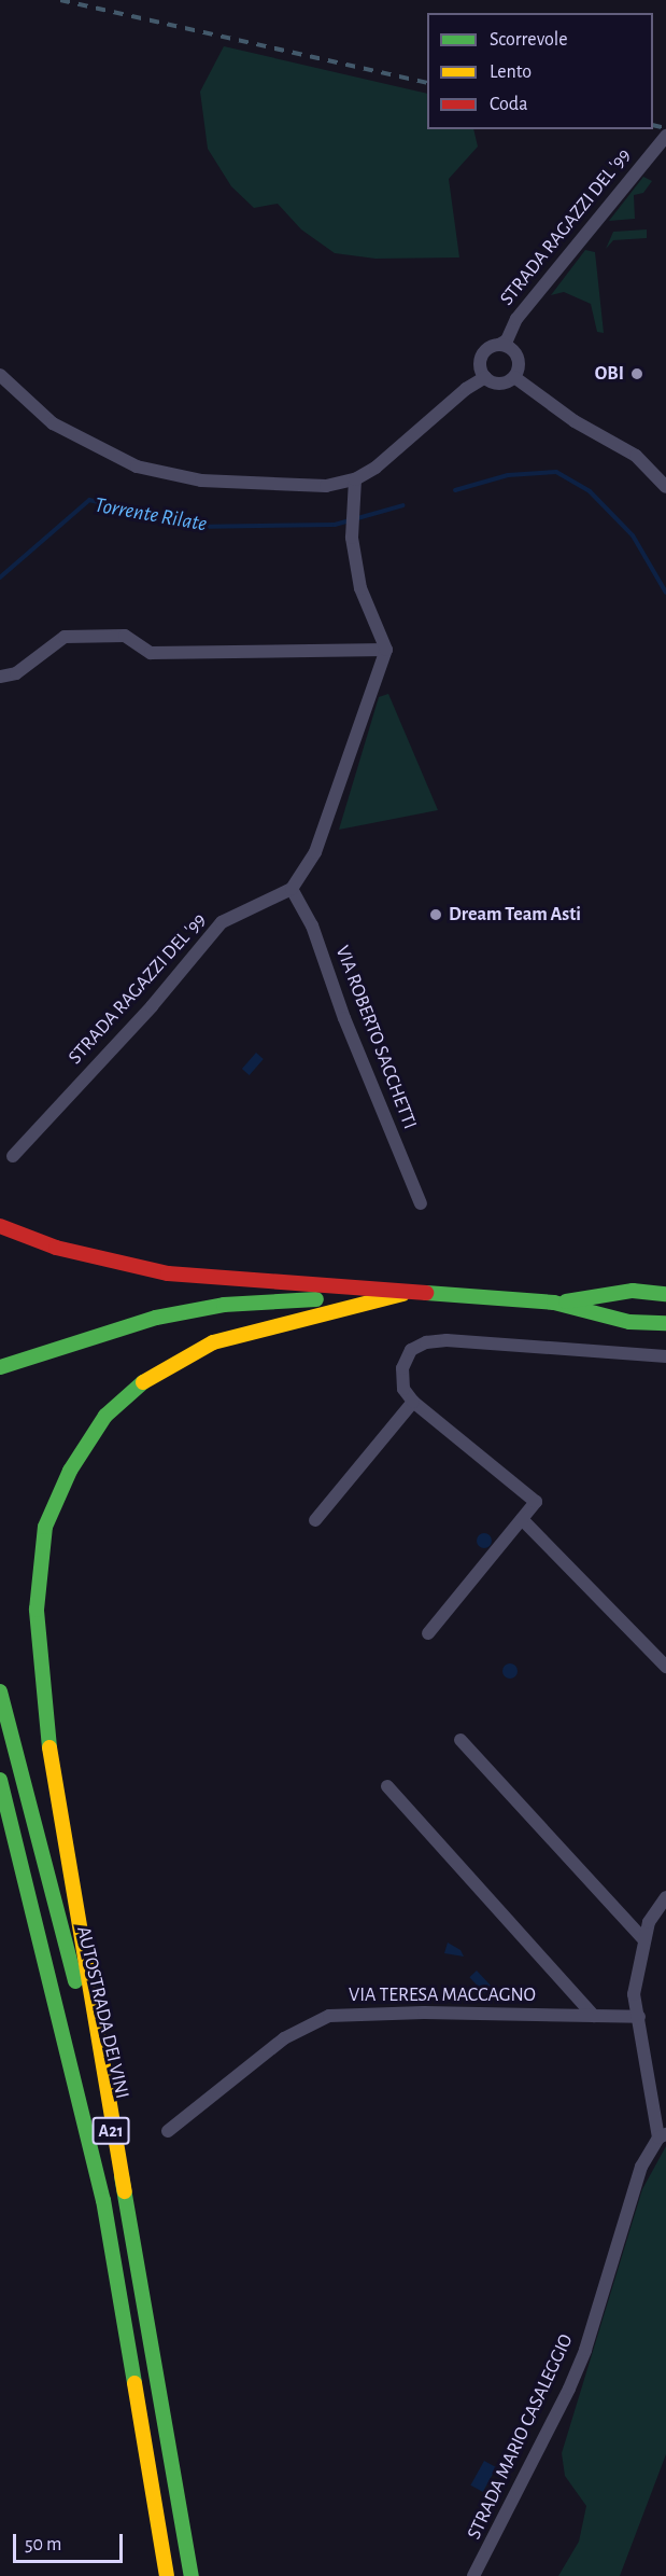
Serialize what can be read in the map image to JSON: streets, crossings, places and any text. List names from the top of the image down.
{
  "streets": {
    "highway": ["AUTOSTRADA DEI VINI", "A21"],
    "street": [
      "STRADA RAGAZZI DEL '99",
      "VIA ROBERTO SACCHETTI",
      "VIA TERESA MACCAGNO",
      "STRADA MARIO CASALEGGIO"
    ]
  },
  "crossings": [
    ["STRADA RAGAZZI DEL '99", "VIA ROBERTO SACCHETTI"]
  ],
  "water": ["Torrente Rilate"],
  "places": ["OBI", "Dream Team Asti"],
  "legend": ["Scorrevole", "Lento", "Coda"],
  "scale_bar": "50 m"
}
